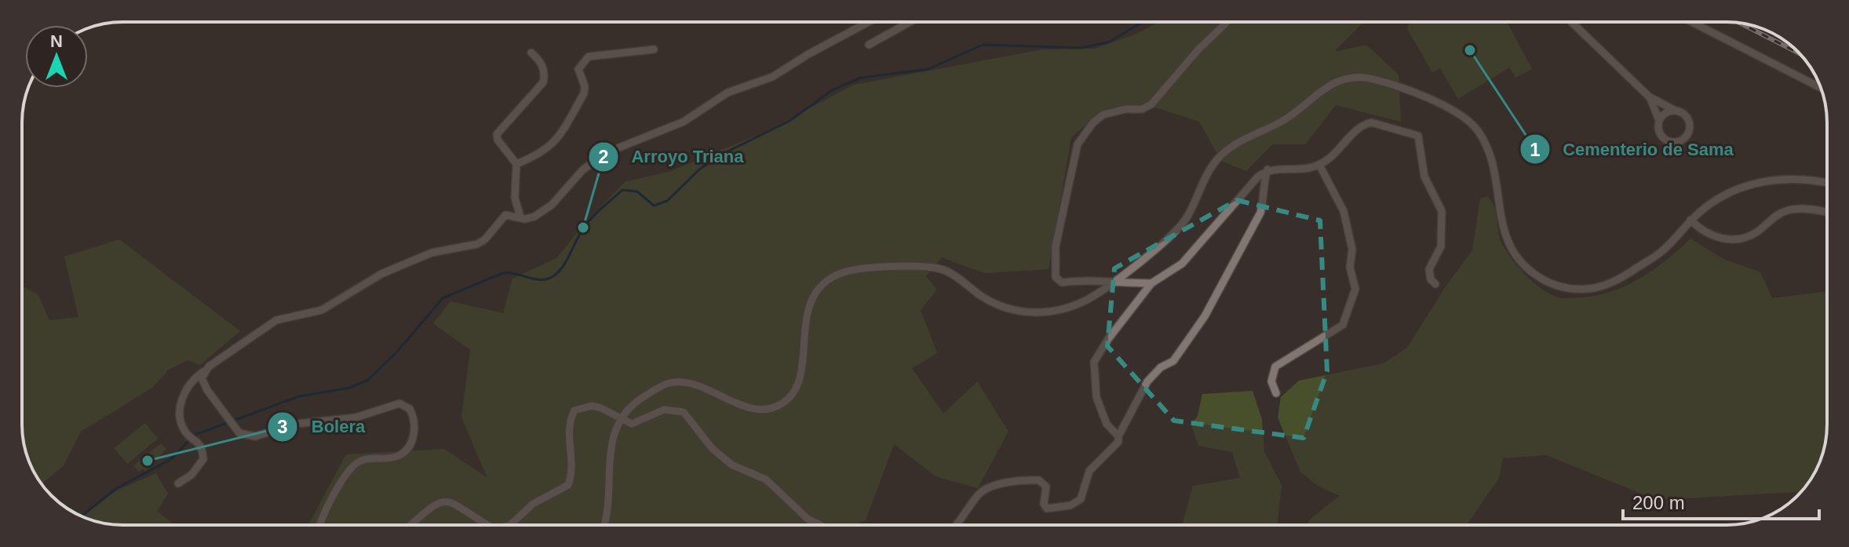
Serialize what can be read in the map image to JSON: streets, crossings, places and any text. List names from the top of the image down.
{
  "places": ["Cementerio de Sama", "Arroyo Triana", "Bolera"],
  "scale_bar": "200 m",
  "north": "top"
}
